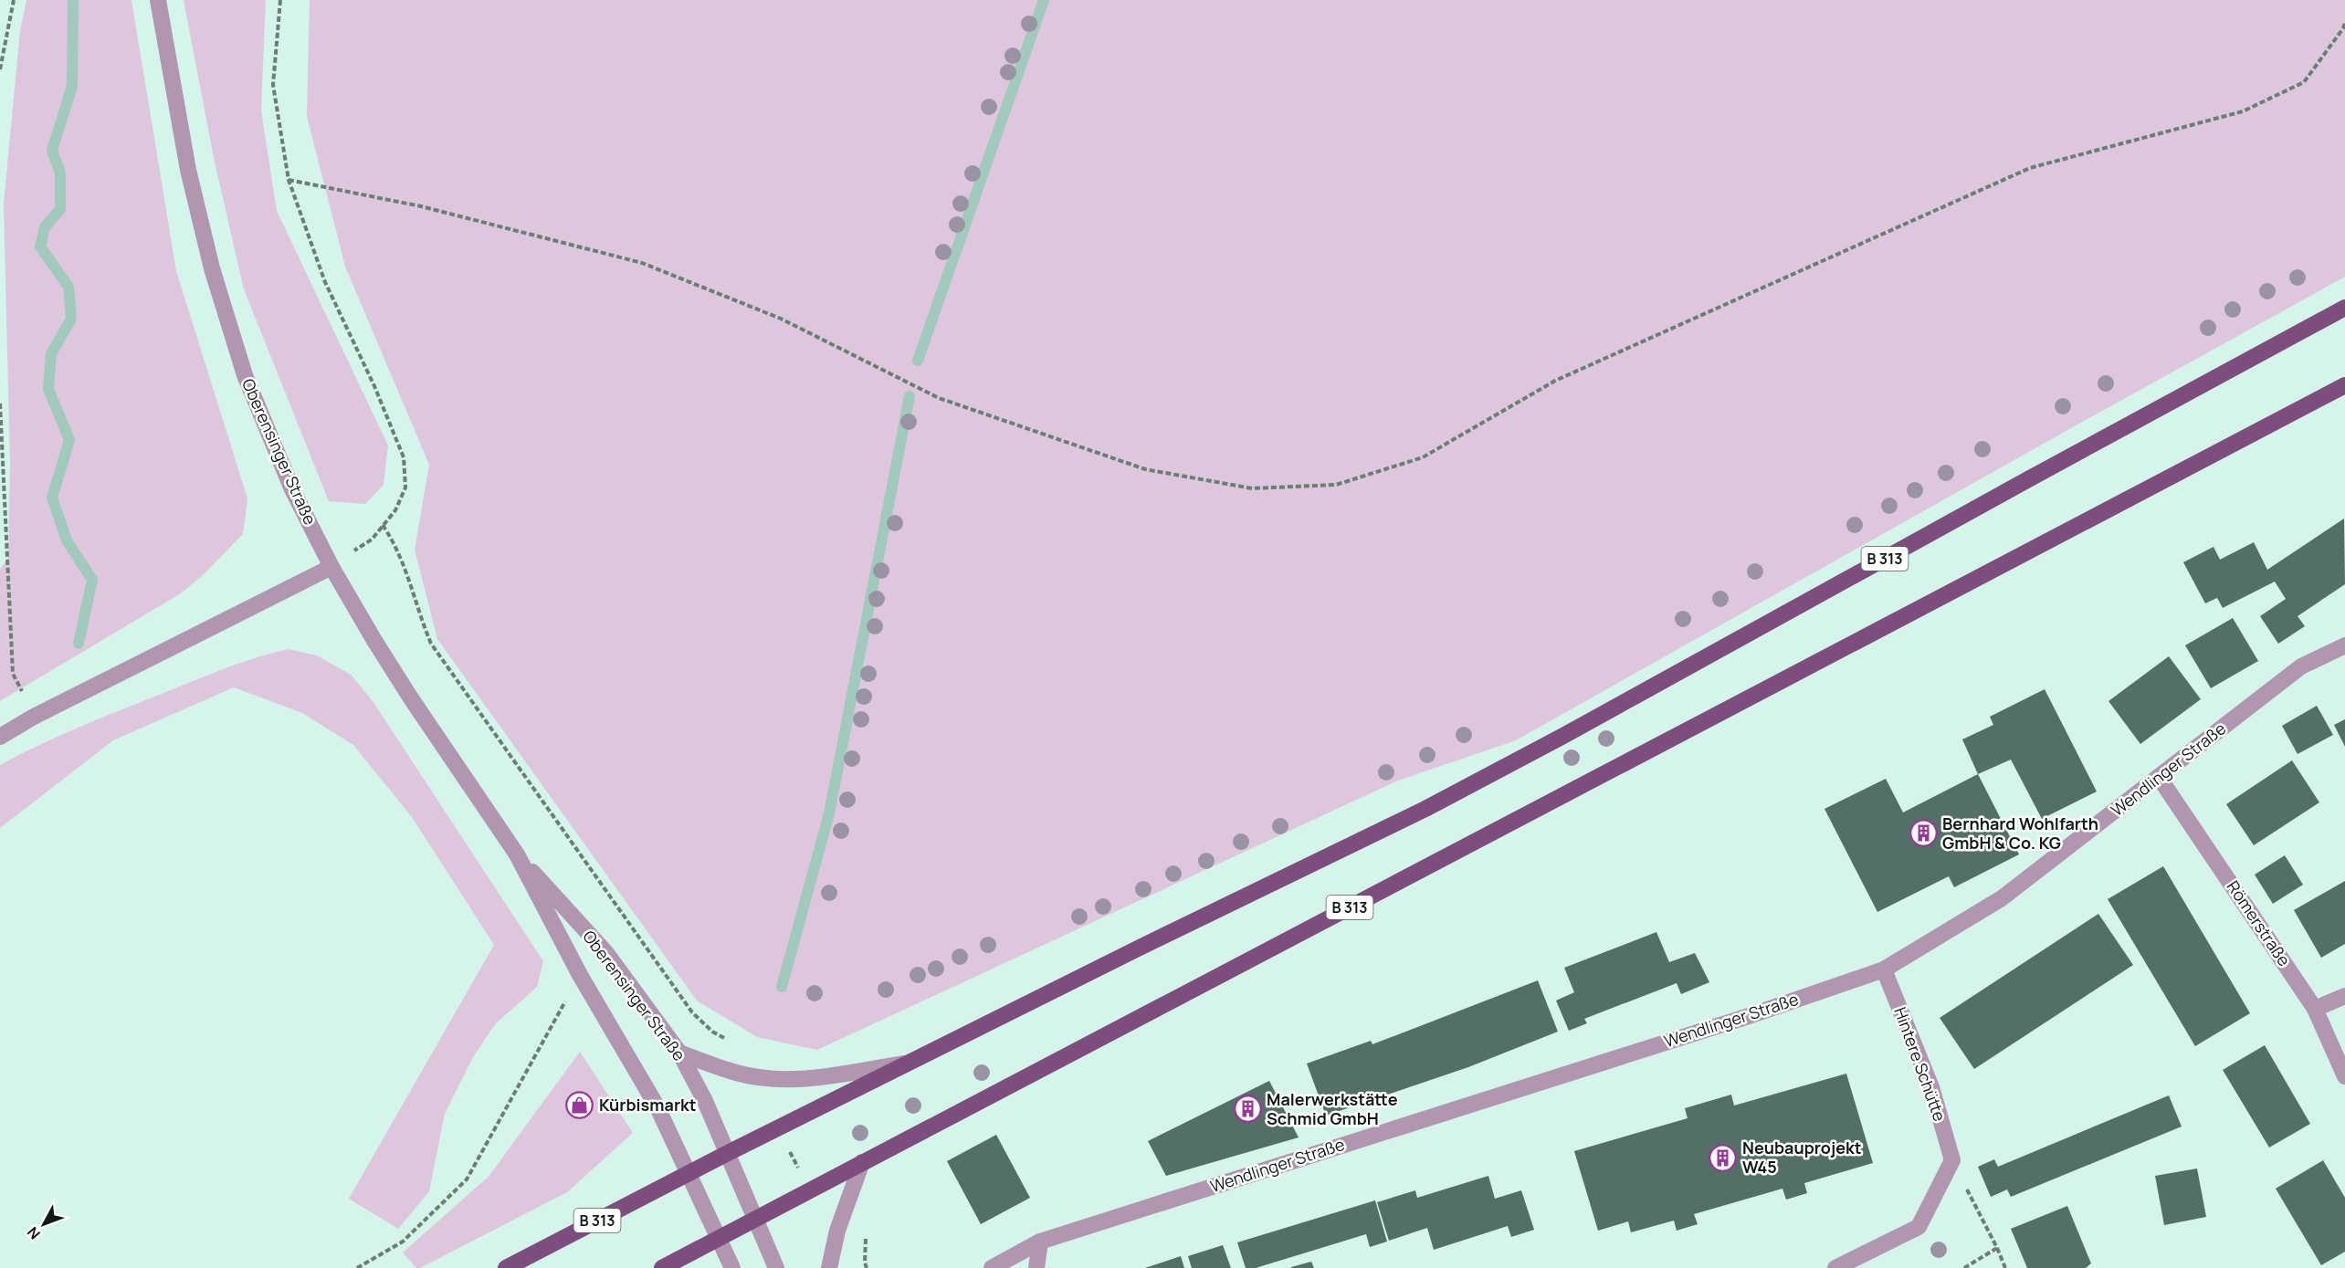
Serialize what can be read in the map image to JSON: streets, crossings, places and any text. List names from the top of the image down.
{
  "streets": {
    "main road": ["B 313"],
    "street": [
      "Oberensinger Straße",
      "Wendlinger Straße",
      "Römerstraße",
      "Hintere Schütte"
    ]
  },
  "crossings": [
    ["Oberensinger Straße", "B 313"],
    ["Wendlinger Straße", "Römerstraße"],
    ["Wendlinger Straße", "Hintere Schütte"]
  ],
  "places": {
    "building": ["Bernhard Wohlfarth GmbH & Co. KG", "Malerwerkstätte Schmid GmbH", "Neubauprojekt W45"],
    "shop": ["Kürbismarkt"]
  },
  "north": "bottom left"
}
